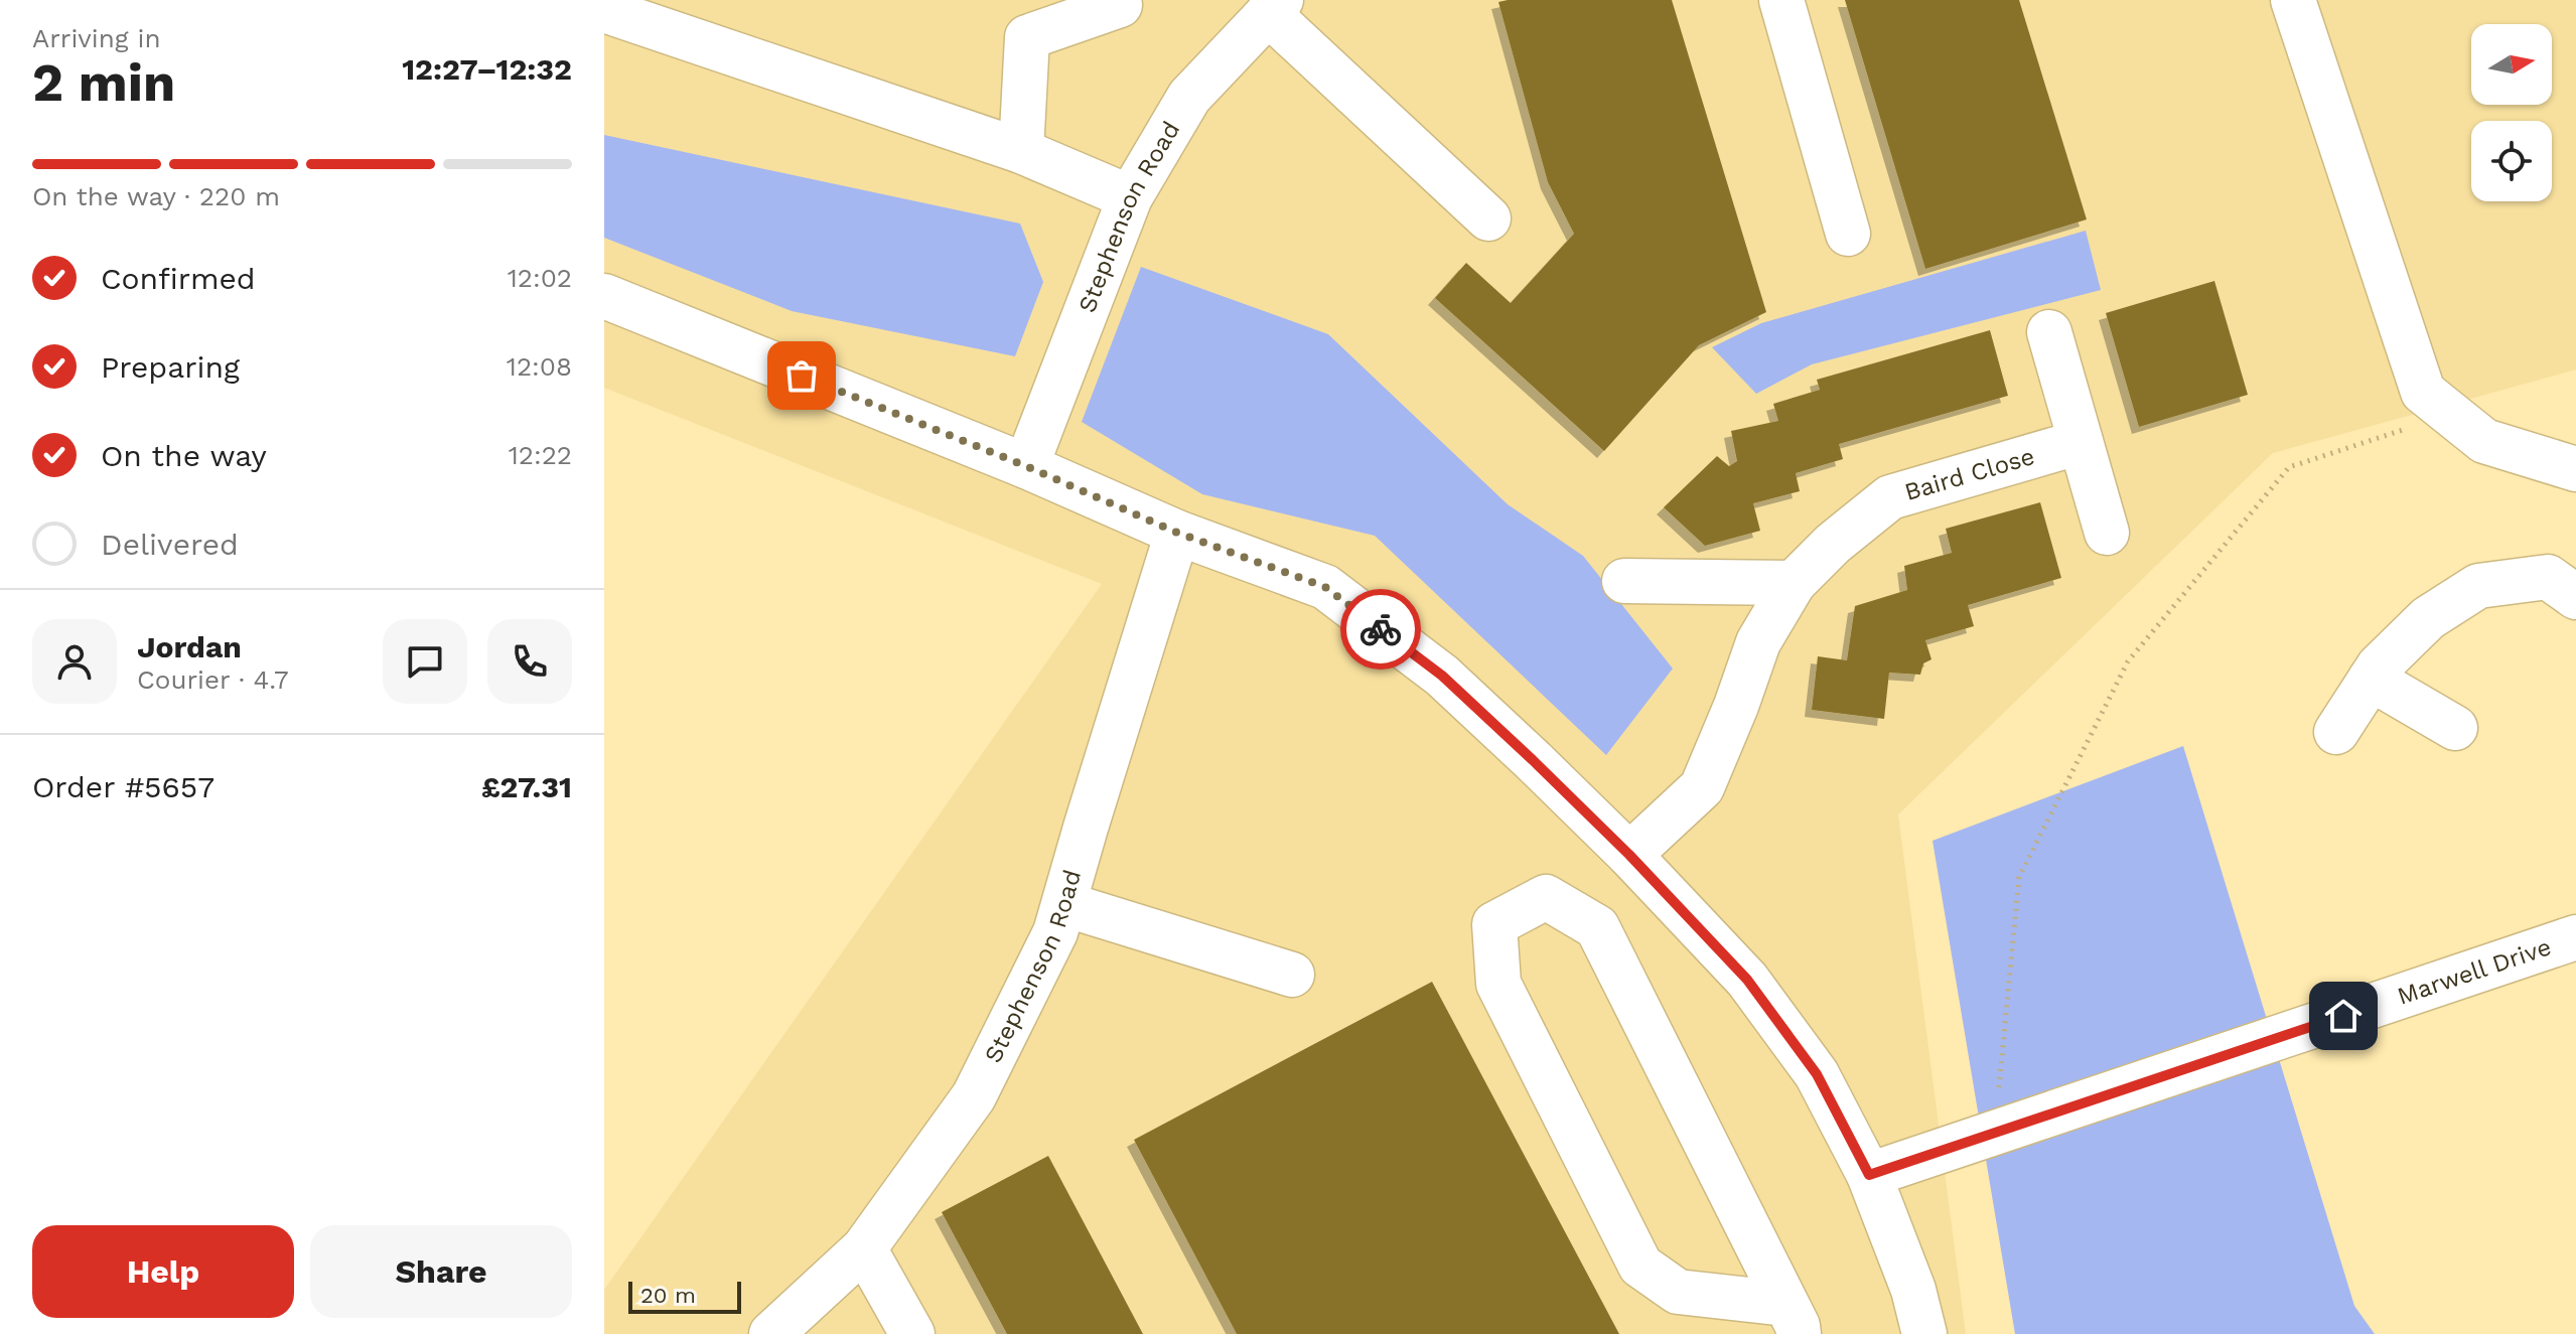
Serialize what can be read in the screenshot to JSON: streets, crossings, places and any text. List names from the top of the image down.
{
  "streets": {
    "street": ["Stephenson Road", "Baird Close", "Marwell Drive"]
  },
  "scale_bar": "20 m",
  "north": "right",
  "page": {
    "heading": ["2 min", "Arriving in", "12:27–12:32"],
    "panel": [
      "Jordan",
      "Courier · 4.7",
      "Order #5657",
      "£27.31"
    ],
    "bar": "On the way · 220 m",
    "list": [
      ["Confirmed", "12:02"],
      ["Preparing", "12:08"],
      ["On the way", "12:22"],
      "Delivered"
    ],
    "buttons": ["Help", "Share"],
    "scale": "20 m"
  }
}
